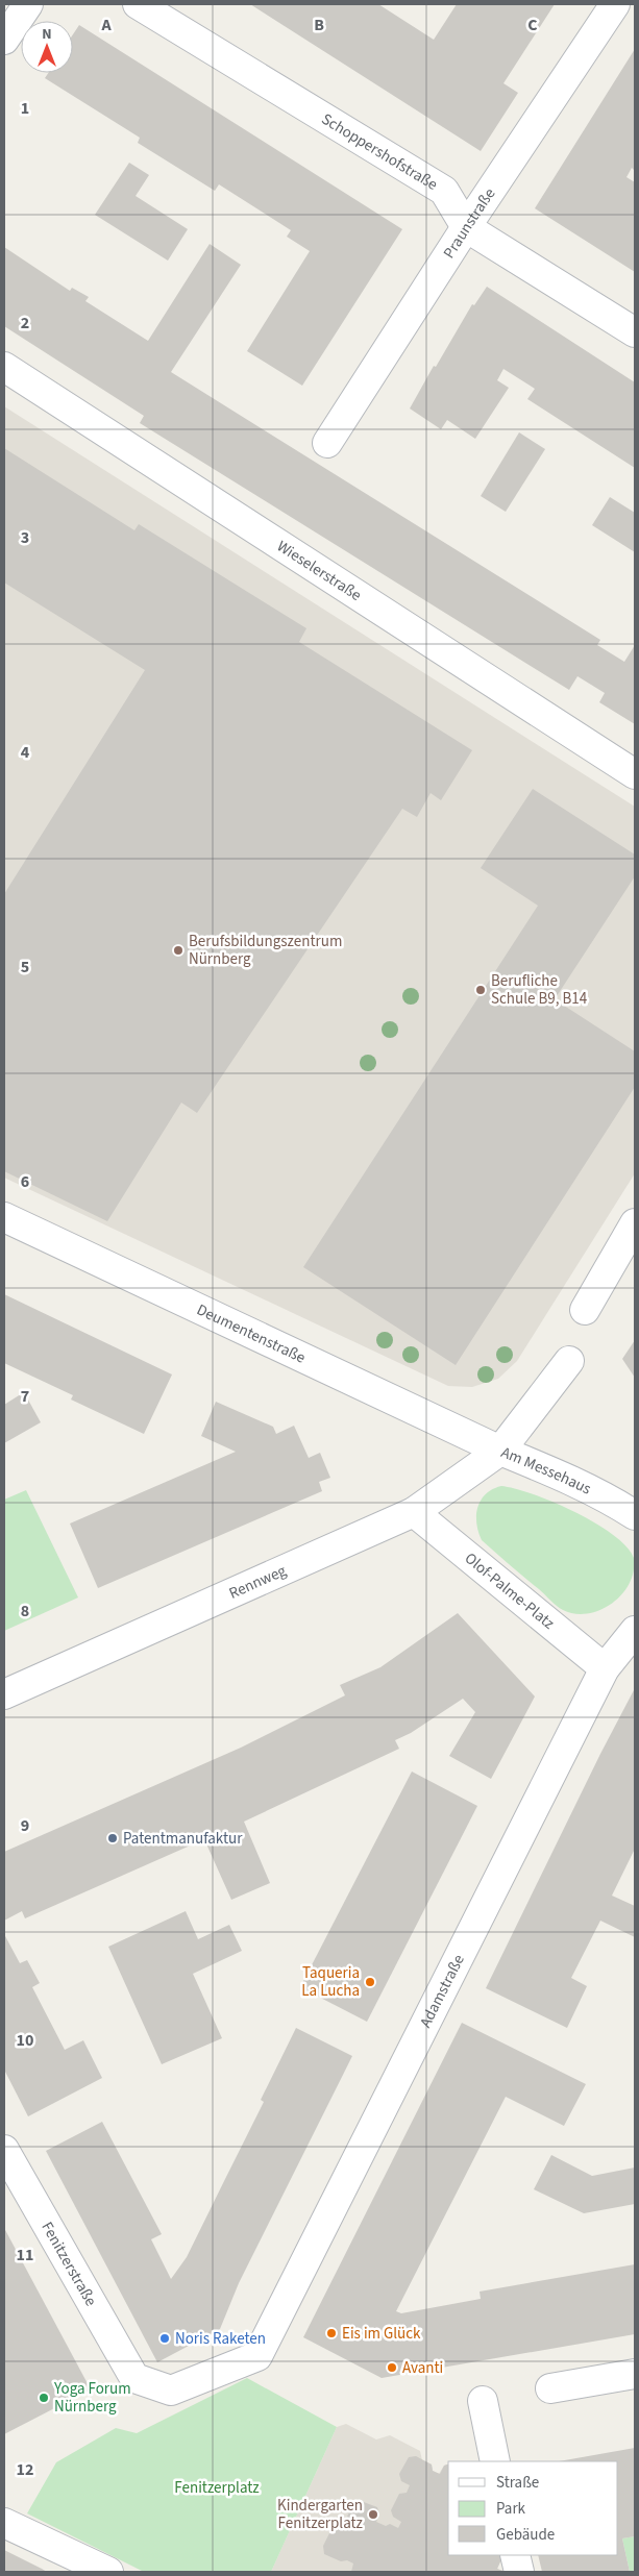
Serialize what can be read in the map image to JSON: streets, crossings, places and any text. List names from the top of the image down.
{
  "streets": {
    "street": [
      "Schoppershofstraße",
      "Praunstraße",
      "Wieselerstraße",
      "Deumentenstraße",
      "Am Messehaus",
      "Rennweg",
      "Olof-Palme-Platz",
      "Adamstraße",
      "Fenitzerstraße"
    ]
  },
  "crossings": [
    ["Schoppershofstraße", "Praunstraße"],
    ["Deumentenstraße", "Am Messehaus"],
    ["Deumentenstraße", "Rennweg"],
    ["Am Messehaus", "Rennweg"],
    ["Rennweg", "Olof-Palme-Platz"],
    ["Olof-Palme-Platz", "Adamstraße"],
    ["Adamstraße", "Fenitzerstraße"]
  ],
  "parks": ["Fenitzerplatz"],
  "places": [
    "Berufsbildungszentrum Nürnberg",
    "Berufliche Schule B9, B14",
    "Patentmanufaktur",
    "Taqueria La Lucha",
    "Eis im Glück",
    "Noris Raketen",
    "Avanti",
    "Yoga Forum Nürnberg",
    "Kindergarten Fenitzerplatz"
  ],
  "legend": ["Straße", "Park", "Gebäude"],
  "north": "top",
  "grid": {
    "columns": ["A", "B", "C"],
    "rows": [
      "1",
      "2",
      "3",
      "4",
      "5",
      "6",
      "7",
      "8",
      "9",
      "10",
      "11",
      "12"
    ]
  }
}
